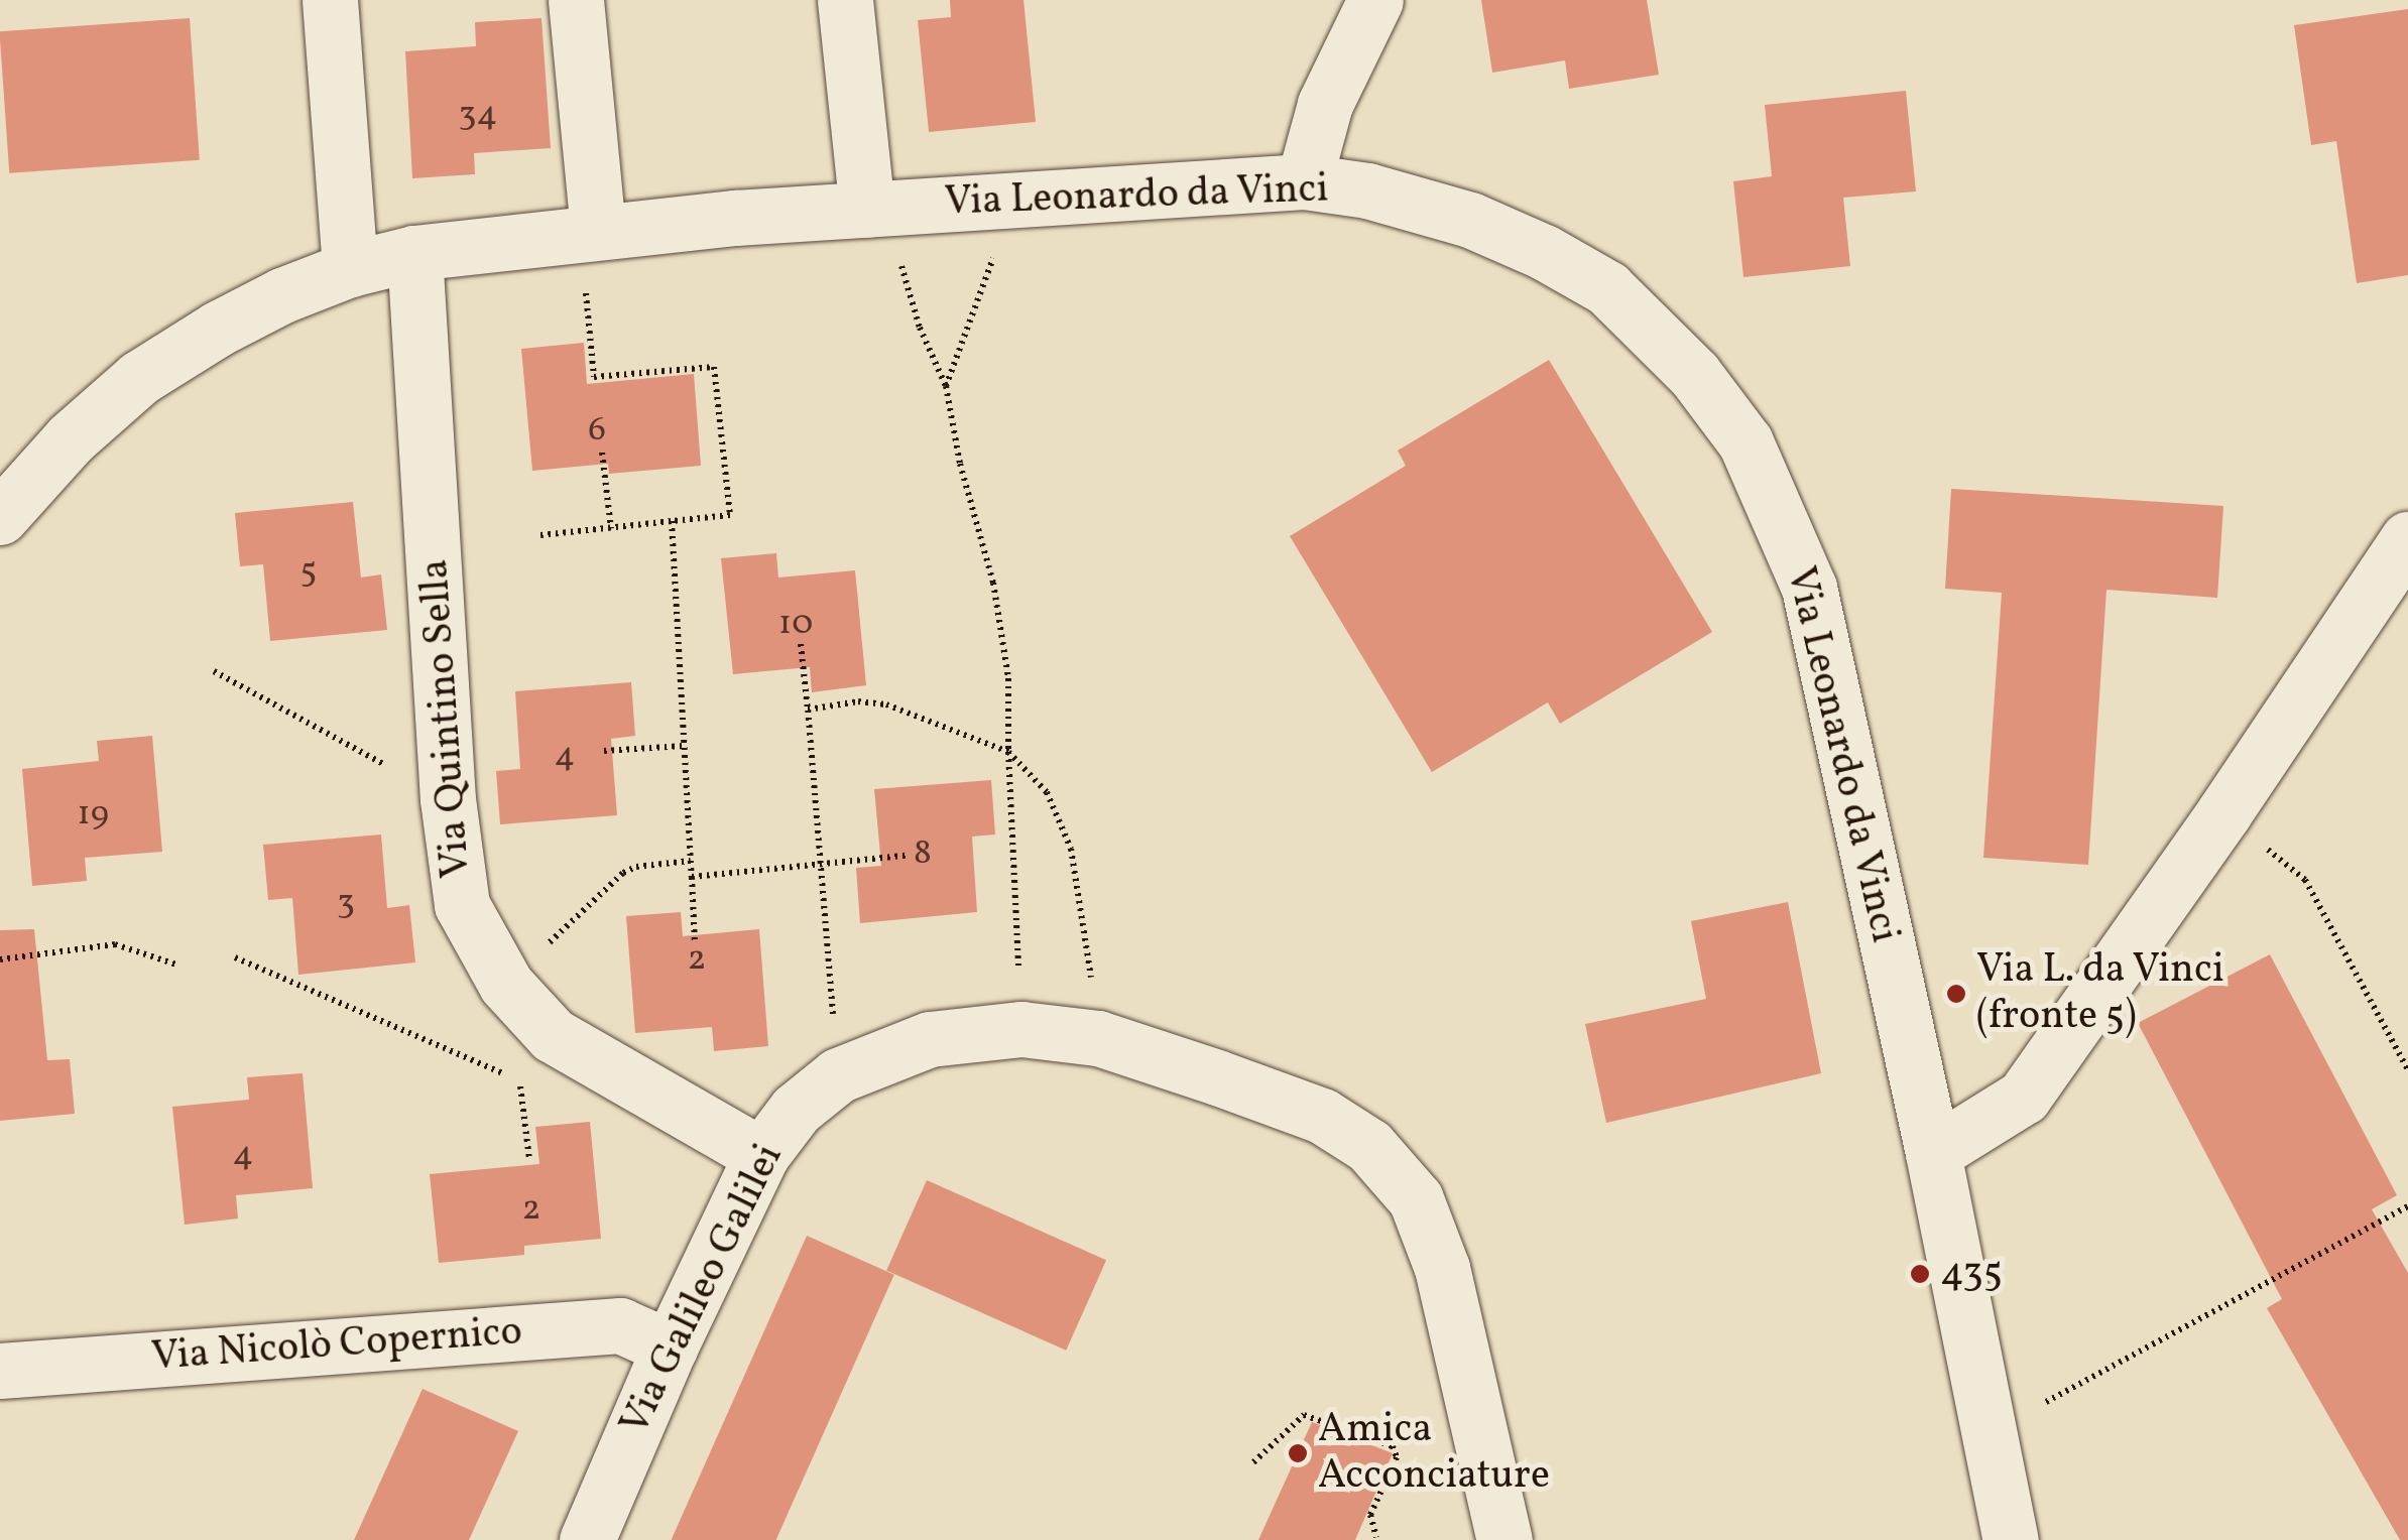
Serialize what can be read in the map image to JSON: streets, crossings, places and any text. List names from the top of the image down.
{
  "streets": {
    "street": [
      "Via Leonardo da Vinci",
      "Via Quintino Sella",
      "Via Galileo Galilei",
      "Via Nicolò Copernico"
    ]
  },
  "crossings": [
    ["Via Leonardo da Vinci", "Via Quintino Sella"],
    ["Via Quintino Sella", "Via Galileo Galilei"],
    ["Via Galileo Galilei", "Via Nicolò Copernico"]
  ],
  "places": ["Via L. da Vinci (fronte 5)", "435", "Amica Acconciature"],
  "house_numbers": [
    "34",
    "6",
    "5",
    "10",
    "4",
    "19",
    "8",
    "3",
    "2",
    "4",
    "2"
  ]
}
